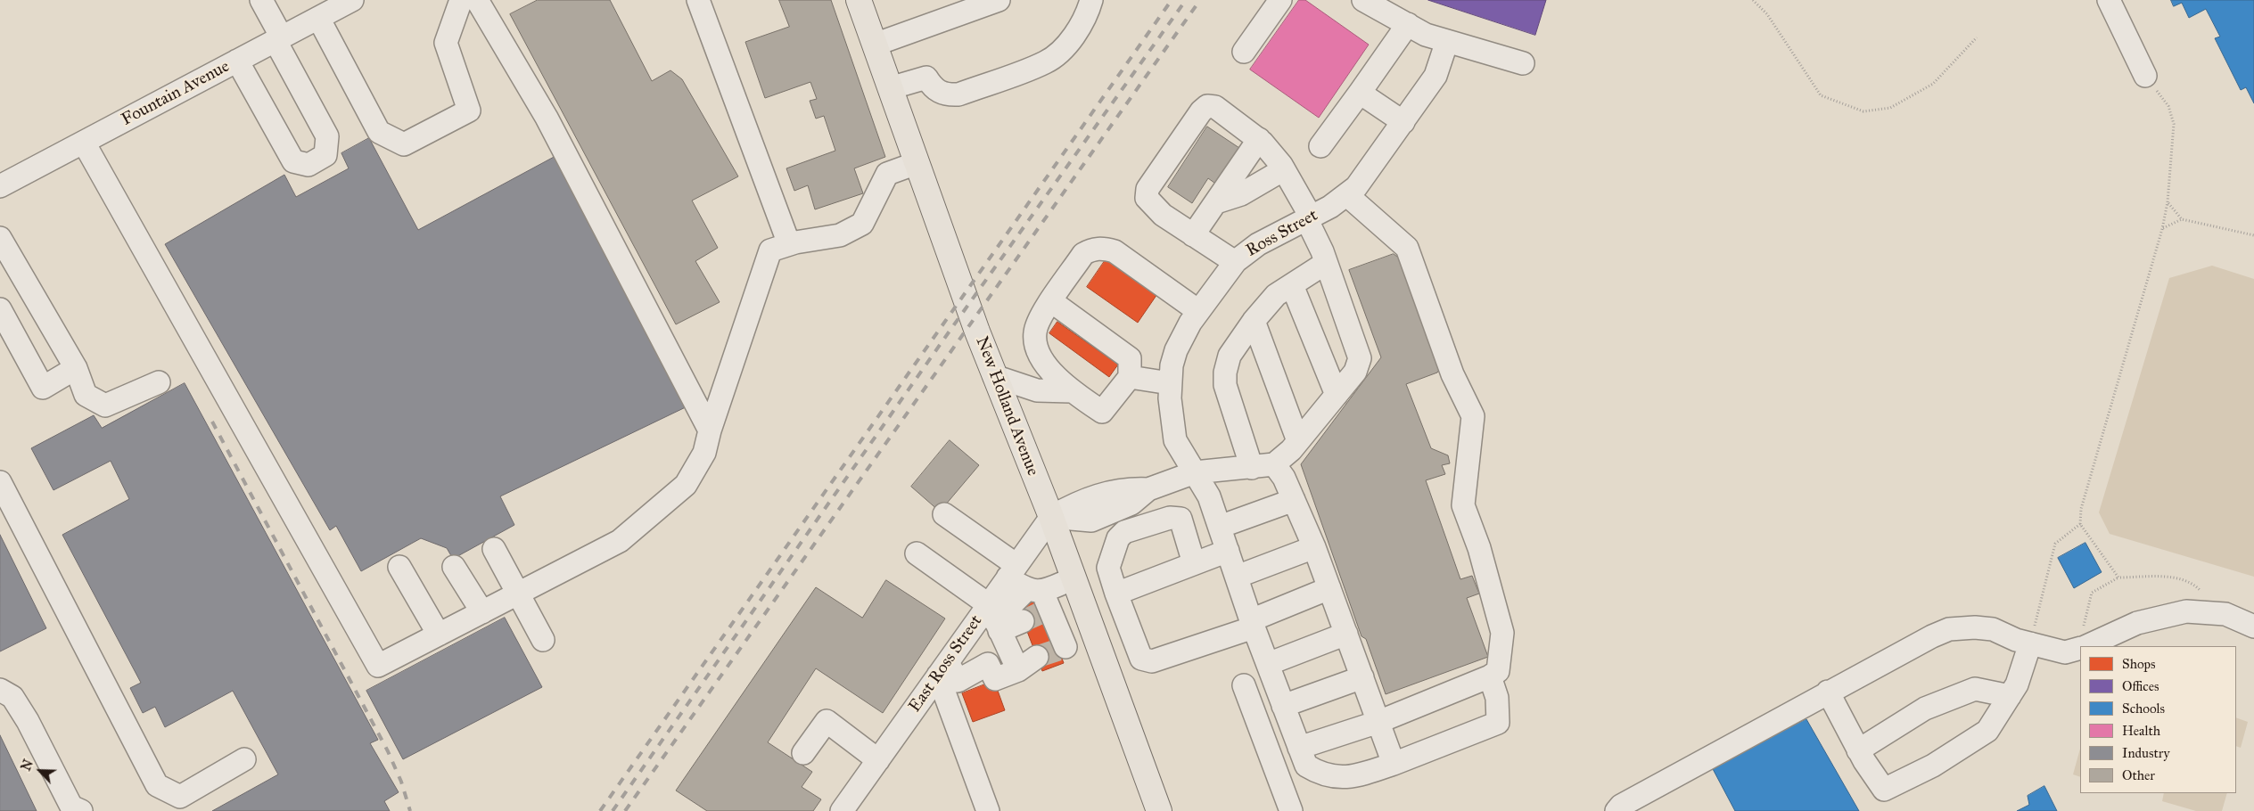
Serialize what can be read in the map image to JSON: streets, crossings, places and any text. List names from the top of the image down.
{
  "streets": {
    "main road": ["New Holland Avenue"],
    "street": ["Fountain Avenue", "Ross Street", "East Ross Street"]
  },
  "crossings": [
    ["New Holland Avenue", "East Ross Street"]
  ],
  "legend": [
    "Shops",
    "Offices",
    "Schools",
    "Health",
    "Industry",
    "Other"
  ],
  "north": "top left"
}
